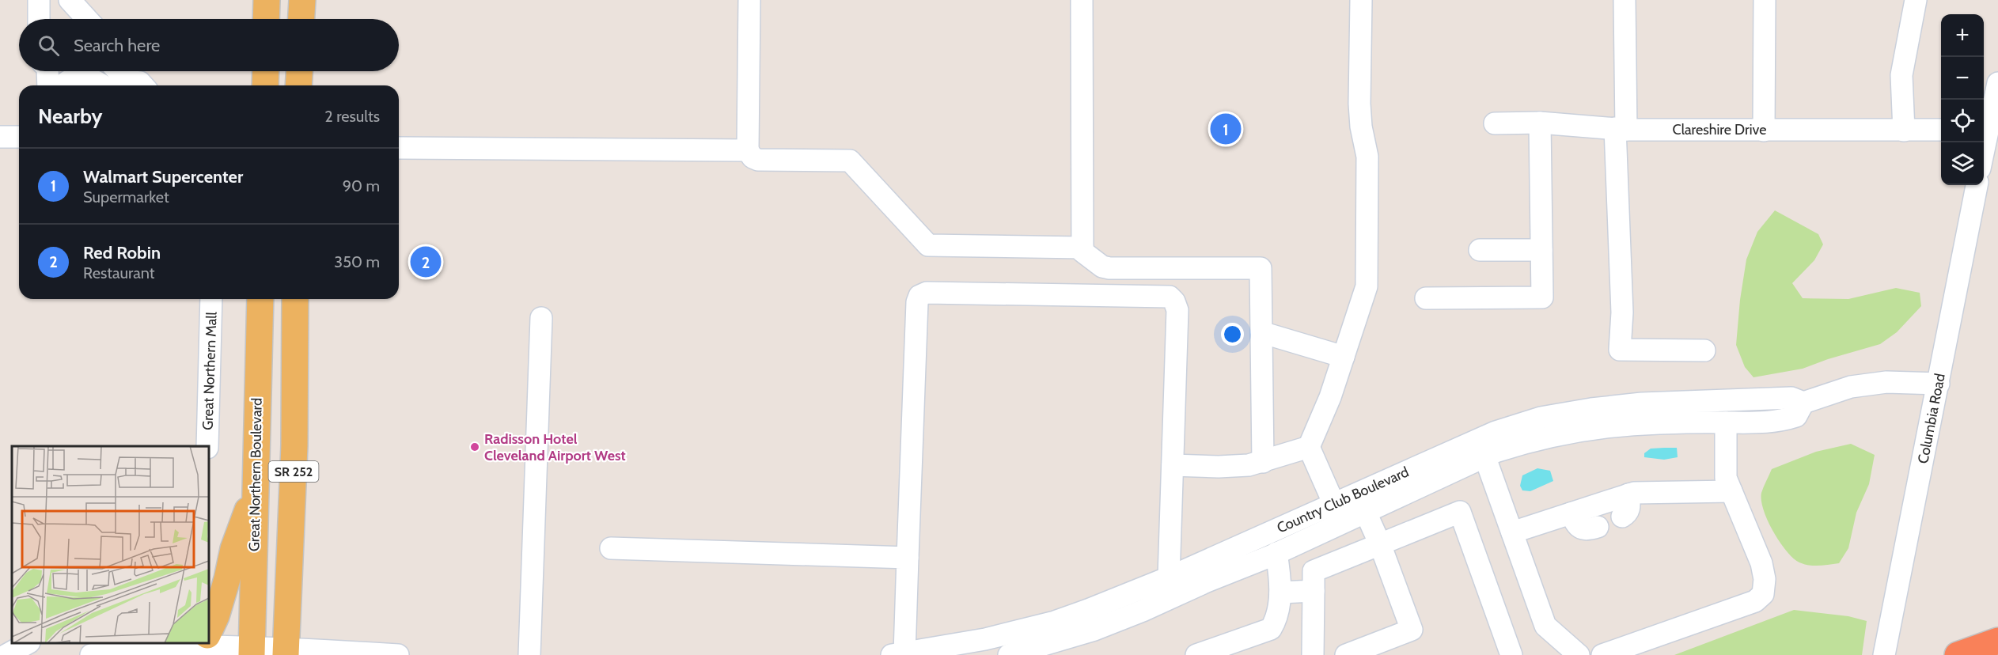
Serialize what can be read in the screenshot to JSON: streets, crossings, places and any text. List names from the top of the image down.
{
  "streets": {
    "main road": ["SR 252", "Great Northern Boulevard"],
    "street": [
      "Clareshire Drive",
      "Great Northern Mall",
      "Columbia Road",
      "Country Club Boulevard"
    ]
  },
  "crossings": [
    ["Columbia Road", "Country Club Boulevard"]
  ],
  "places": ["Radisson Hotel Cleveland Airport West"],
  "page": {
    "map_buttons": ["+", "−"],
    "search": "Search here",
    "heading": ["Nearby", "2 results"],
    "pins": ["1", "2"],
    "list": [
      {
        "mark": "1",
        "name": "Walmart Supercenter",
        "note": "Supermarket",
        "value": "90 m"
      },
      {
        "mark": "2",
        "name": "Red Robin",
        "note": "Restaurant",
        "value": "350 m"
      }
    ]
  }
}
